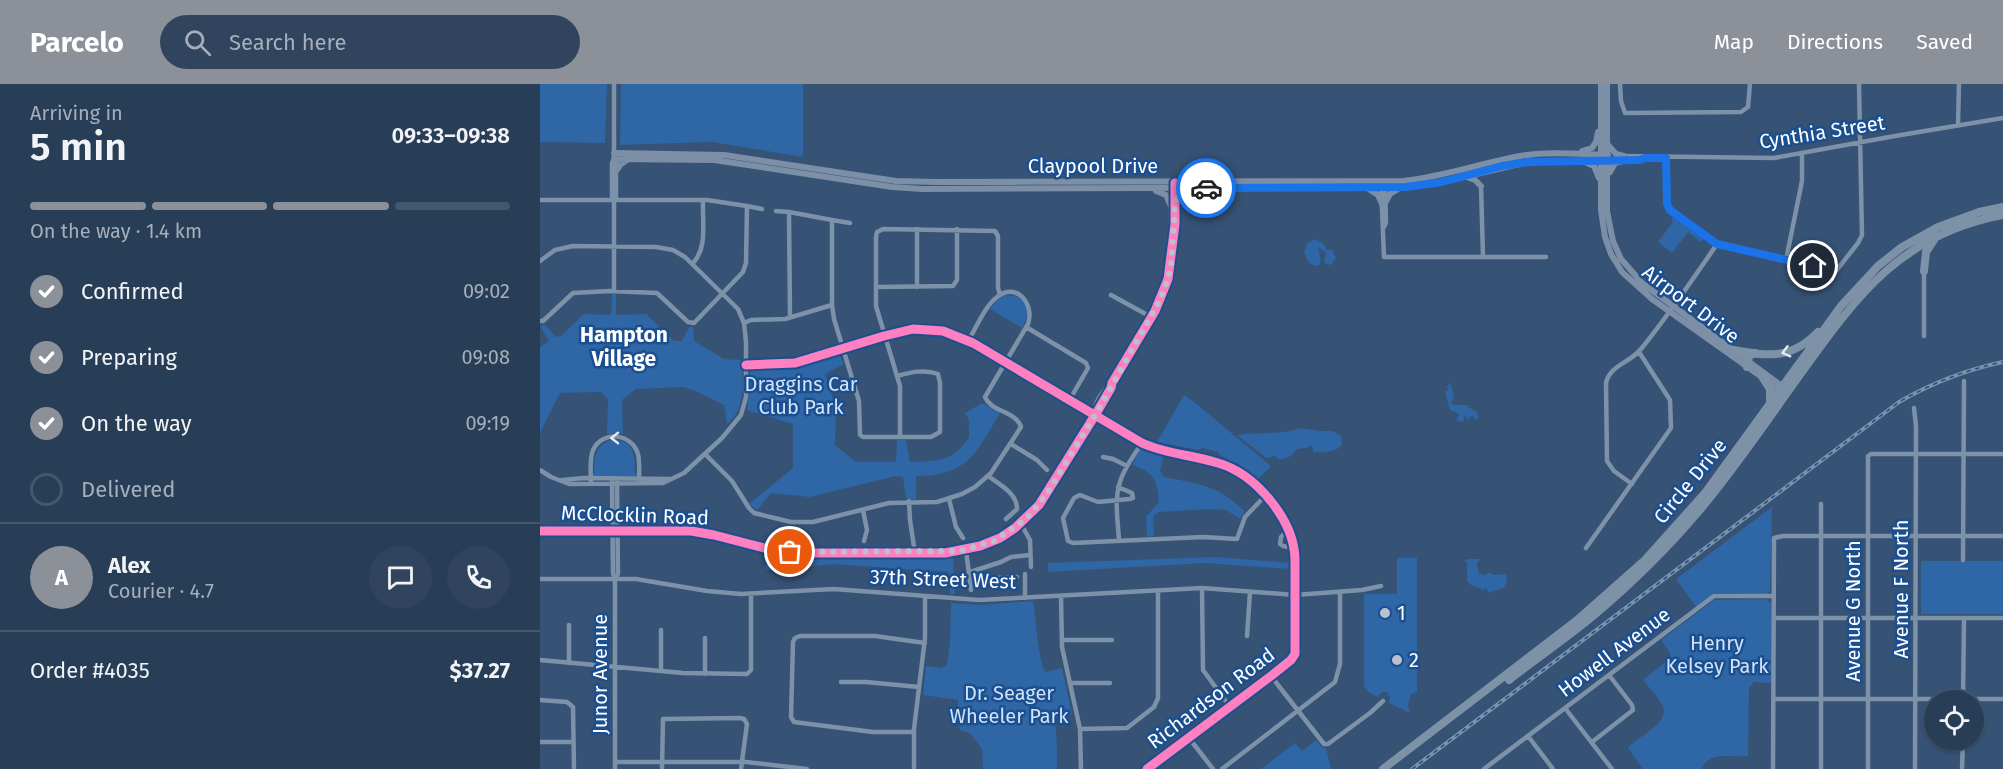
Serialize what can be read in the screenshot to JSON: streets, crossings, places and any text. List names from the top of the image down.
{
  "streets": {
    "highway": ["Circle Drive"],
    "main road": ["Claypool Drive", "Airport Drive"],
    "street": [
      "Cynthia Street",
      "McClocklin Road",
      "37th Street West",
      "Avenue F North",
      "Avenue G North",
      "Howell Avenue",
      "Junor Avenue",
      "Richardson Road"
    ]
  },
  "crossings": [
    ["Cynthia Street", "Claypool Drive"],
    ["Cynthia Street", "Airport Drive"],
    ["Claypool Drive", "Airport Drive"],
    ["Claypool Drive", "McClocklin Road"],
    ["Airport Drive", "Circle Drive"],
    ["McClocklin Road", "Junor Avenue"],
    ["McClocklin Road", "Richardson Road"],
    ["37th Street West", "Junor Avenue"],
    ["37th Street West", "Richardson Road"],
    ["Avenue F North", "Avenue G North"]
  ],
  "districts": ["Hampton Village"],
  "parks": ["Draggins Car Club Park", "Henry Kelsey Park", "Dr. Seager Wheeler Park"],
  "places": ["1", "2"],
  "page": {
    "header": "Parcelo",
    "search": "Search here",
    "nav": ["Map", "Directions", "Saved"],
    "heading": ["5 min", "Arriving in", "09:33–09:38"],
    "panel": [
      "Alex",
      "Courier · 4.7",
      "Order #4035",
      "$37.27"
    ],
    "bar": "On the way · 1.4 km",
    "list": [
      ["Confirmed", "09:02"],
      ["Preparing", "09:08"],
      ["On the way", "09:19"],
      "Delivered"
    ],
    "round": "A"
  }
}
